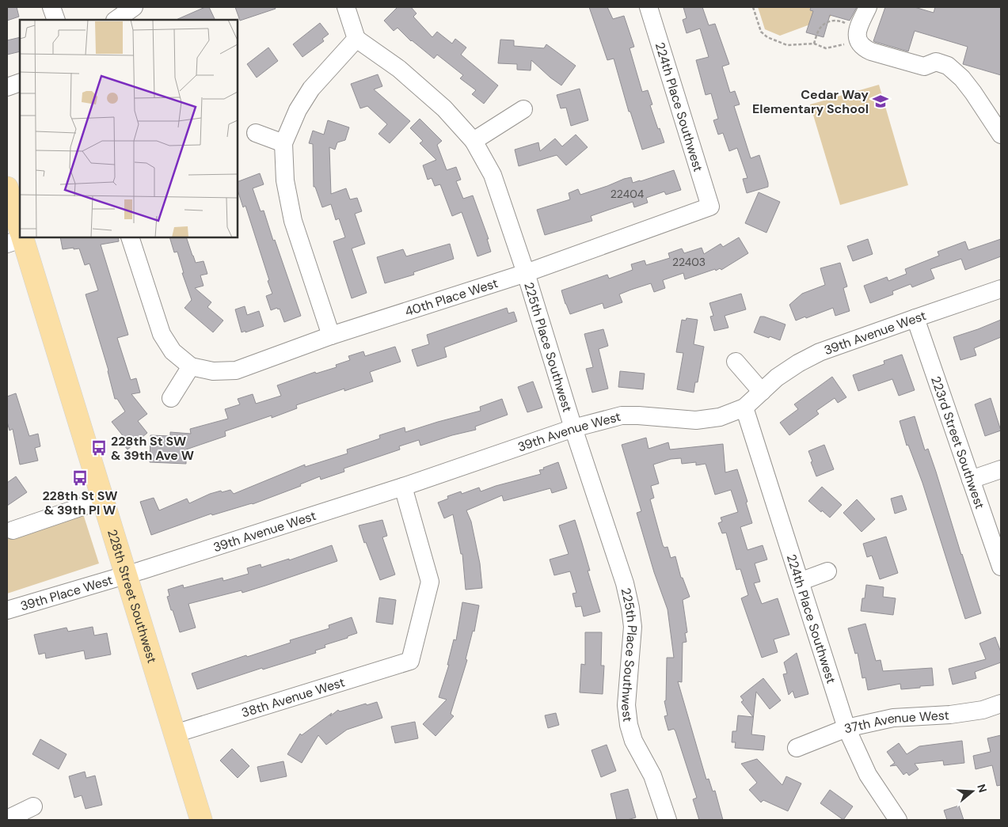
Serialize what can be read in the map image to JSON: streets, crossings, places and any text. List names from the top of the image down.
{
  "streets": {
    "main road": ["228th Street Southwest"],
    "street": [
      "224th Place Southwest",
      "40th Place West",
      "39th Avenue West",
      "225th Place Southwest",
      "223rd Street Southwest",
      "39th Place West",
      "38th Avenue West",
      "37th Avenue West"
    ]
  },
  "crossings": [
    ["224th Place Southwest", "40th Place West"],
    ["224th Place Southwest", "39th Avenue West"],
    ["224th Place Southwest", "37th Avenue West"],
    ["40th Place West", "225th Place Southwest"],
    ["39th Avenue West", "225th Place Southwest"],
    ["39th Avenue West", "223rd Street Southwest"],
    ["39th Avenue West", "39th Place West"],
    ["39th Avenue West", "228th Street Southwest"],
    ["39th Avenue West", "38th Avenue West"],
    ["39th Place West", "228th Street Southwest"],
    ["228th Street Southwest", "38th Avenue West"]
  ],
  "places": {
    "school or university": ["Cedar Way Elementary School"],
    "bus stop": ["228th St SW & 39th Ave W", "228th St SW & 39th Pl W"]
  },
  "house_numbers": ["22404", "22403"],
  "north": "right"
}
